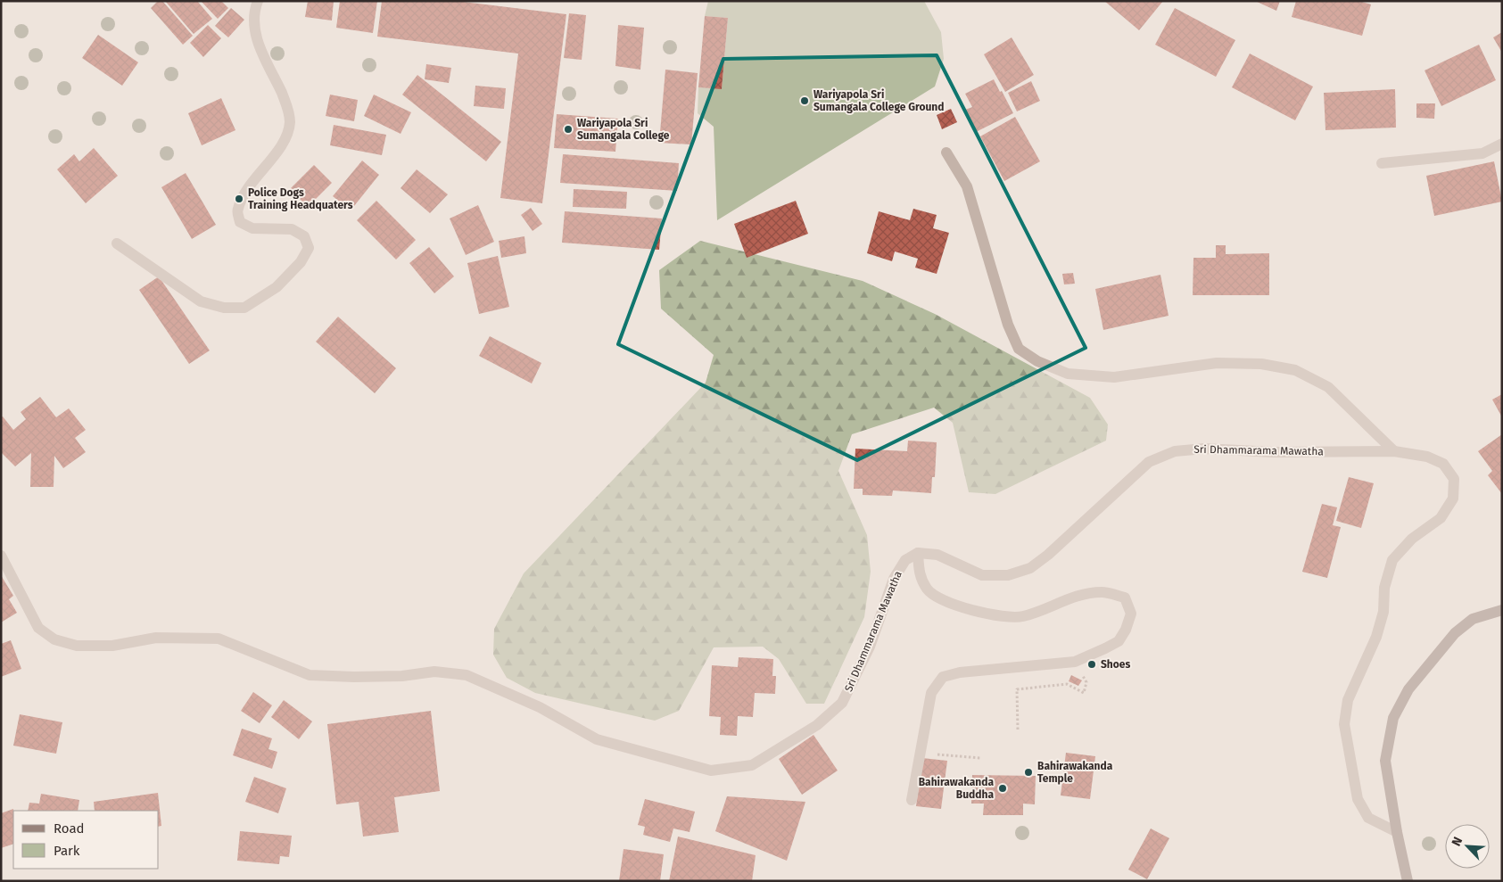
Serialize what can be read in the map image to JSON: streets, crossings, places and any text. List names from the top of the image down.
{
  "streets": {
    "street": ["Sri Dhammarama Mawatha"]
  },
  "places": [
    "Wariyapola Sri Sumangala College Ground",
    "Wariyapola Sri Sumangala College",
    "Police Dogs Training Headquaters",
    "Shoes",
    "Bahirawakanda Temple",
    "Bahirawakanda Buddha"
  ],
  "legend": ["Road", "Park"],
  "north": "top left"
}
